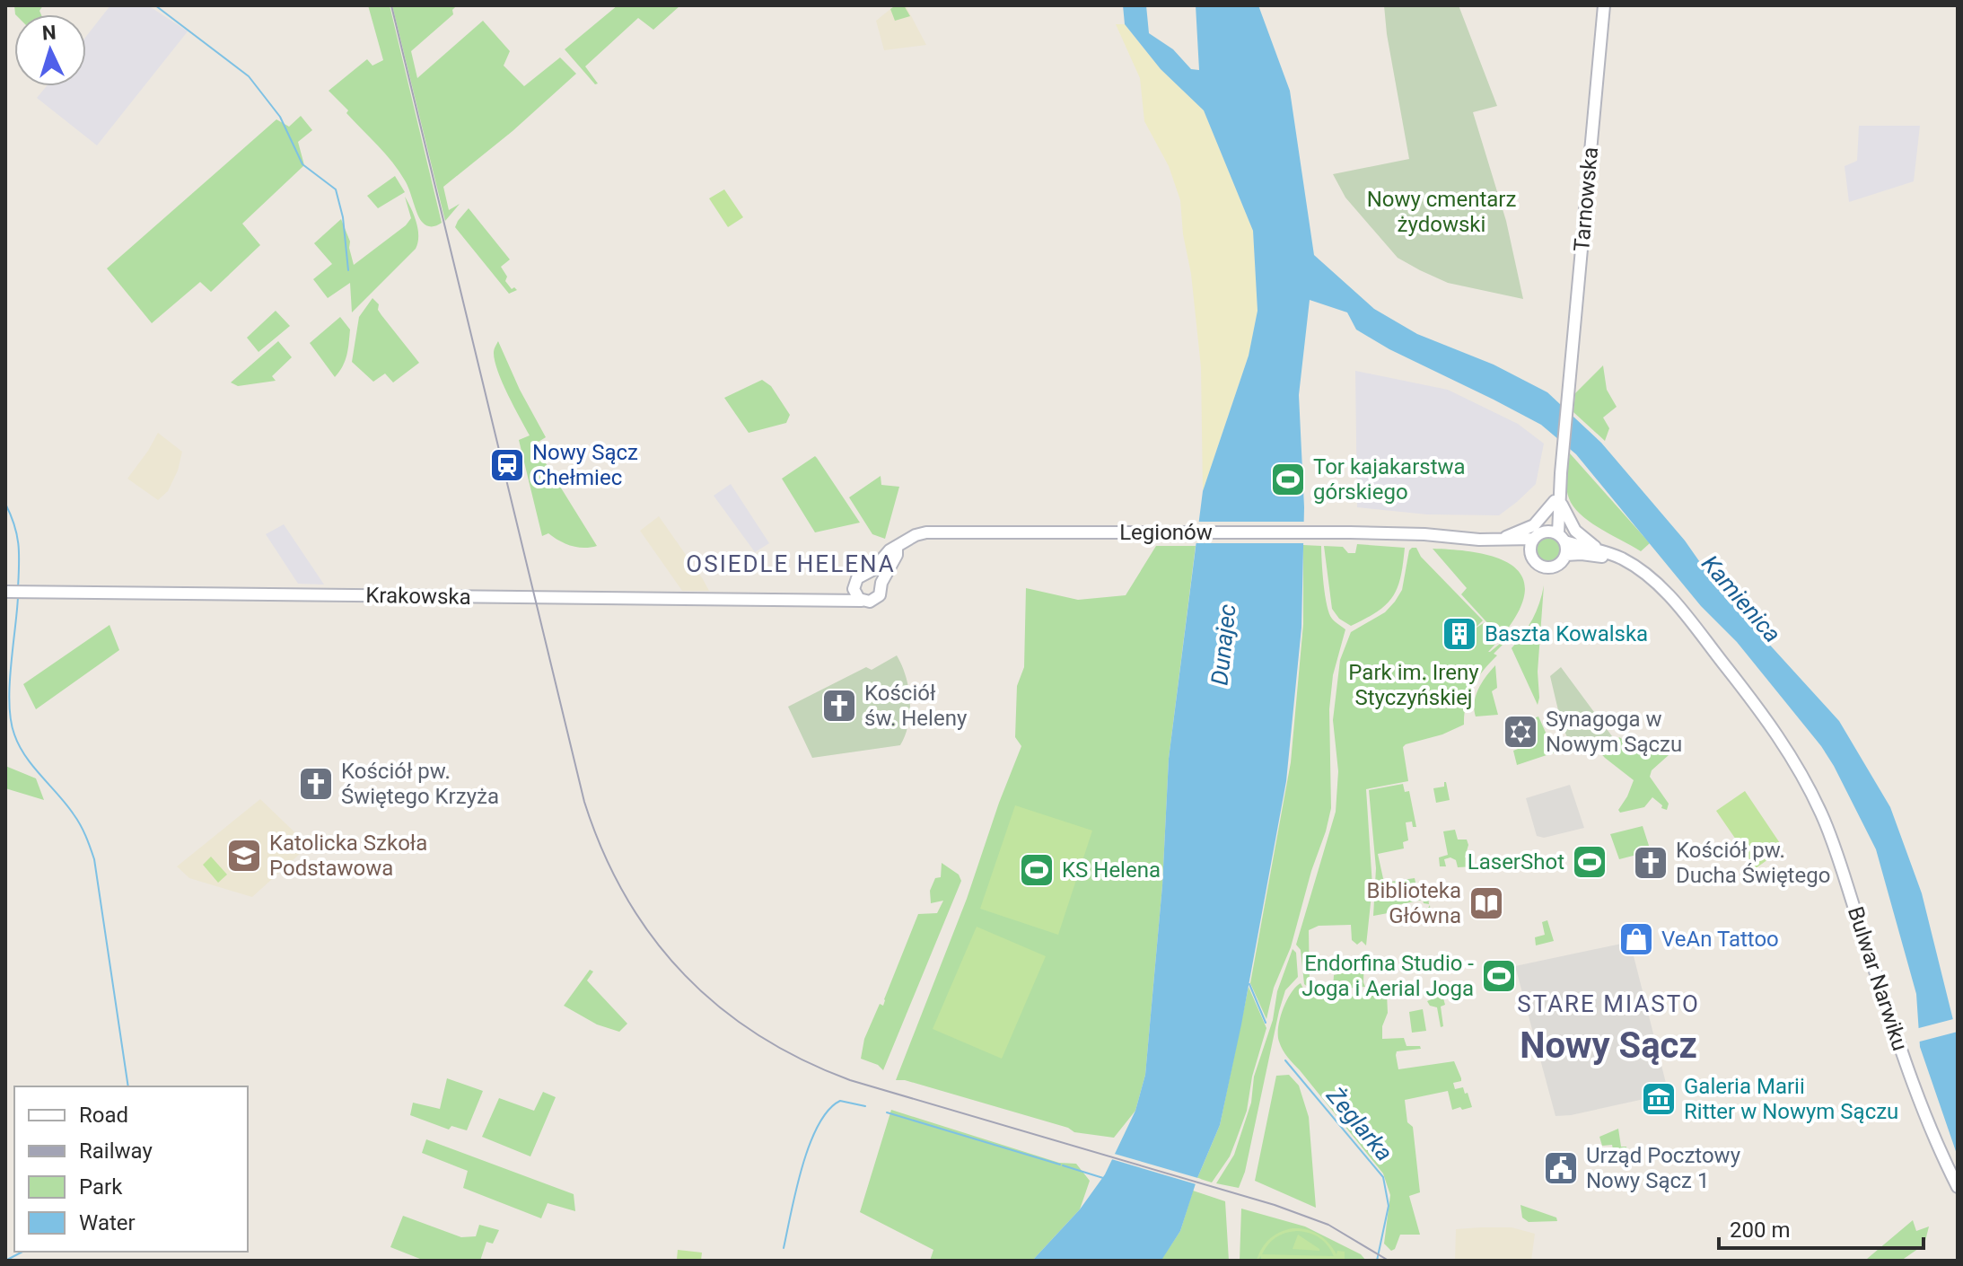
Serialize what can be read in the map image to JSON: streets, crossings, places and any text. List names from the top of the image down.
{
  "streets": {
    "main road": [
      "Tarnowska",
      "Legionów",
      "Krakowska",
      "Bulwar Narwiku"
    ]
  },
  "crossings": [
    ["Legionów", "Bulwar Narwiku"]
  ],
  "districts": ["OSIEDLE HELENA", "STARE MIASTO", "Nowy Sącz"],
  "water": ["Kamienica", "Dunajec", "Żeglarka"],
  "parks": ["Nowy cmentarz żydowski", "Park im. Ireny Styczyńskiej"],
  "places": {
    "station": ["Nowy Sącz Chełmiec"],
    "sports": [
      "Tor kajakarstwa górskiego",
      "LaserShot",
      "KS Helena",
      "Endorfina Studio - Joga i Aerial Joga"
    ],
    "building": ["Baszta Kowalska"],
    "church": ["Kościół św. Heleny", "Kościół pw. Świętego Krzyża", "Kościół pw. Ducha Świętego"],
    "synagogue": ["Synagoga w Nowym Sączu"],
    "school or university": ["Katolicka Szkoła Podstawowa"],
    "library": ["Biblioteka Główna"],
    "shop": ["VeAn Tattoo"],
    "museum": ["Galeria Marii Ritter w Nowym Sączu"],
    "public building": ["Urząd Pocztowy Nowy Sącz 1"]
  },
  "legend": [
    "Road",
    "Railway",
    "Park",
    "Water"
  ],
  "scale_bar": "200 m",
  "north": "top"
}
